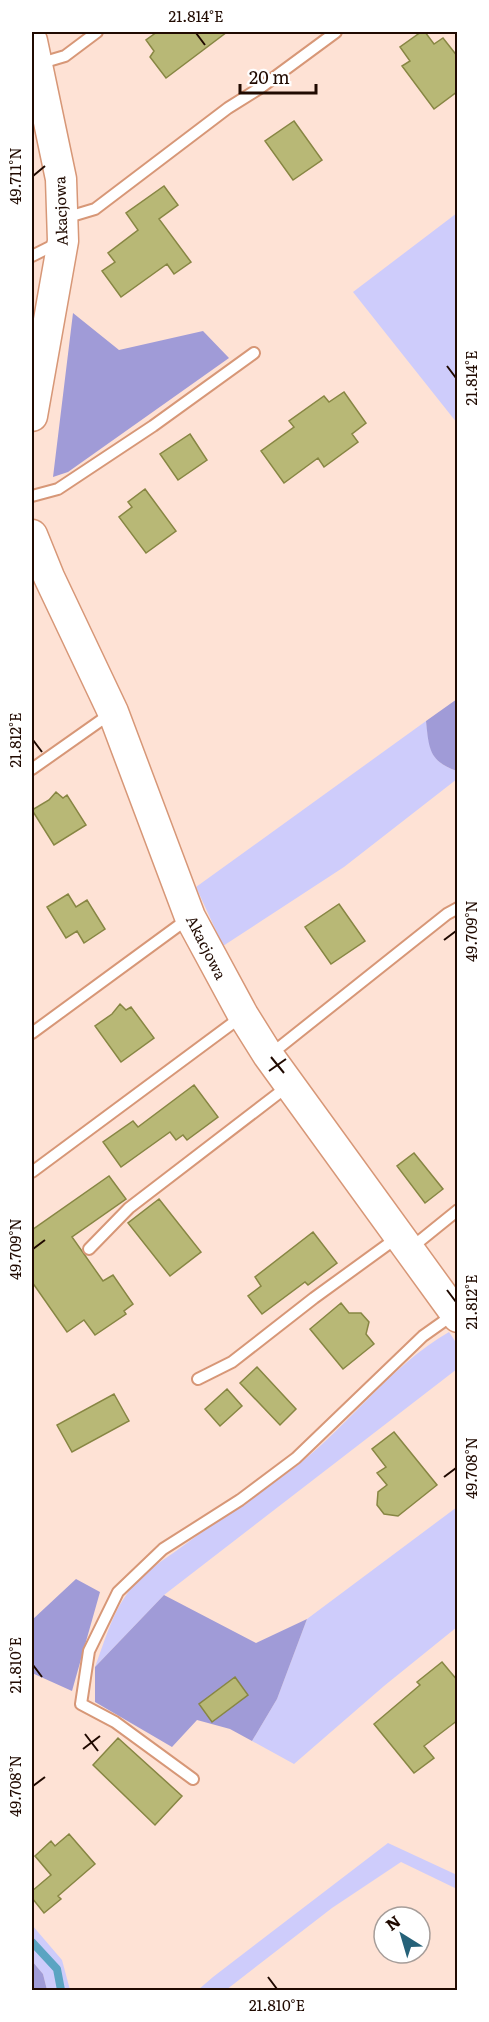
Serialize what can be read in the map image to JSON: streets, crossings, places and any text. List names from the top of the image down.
{
  "streets": {
    "street": ["Akacjowa"]
  },
  "scale_bar": "20 m",
  "north": "top left",
  "coordinates": [
    "21.814°E",
    "49.711°N",
    "21.812°E",
    "49.709°N",
    "49.708°N",
    "21.810°E"
  ]
}
